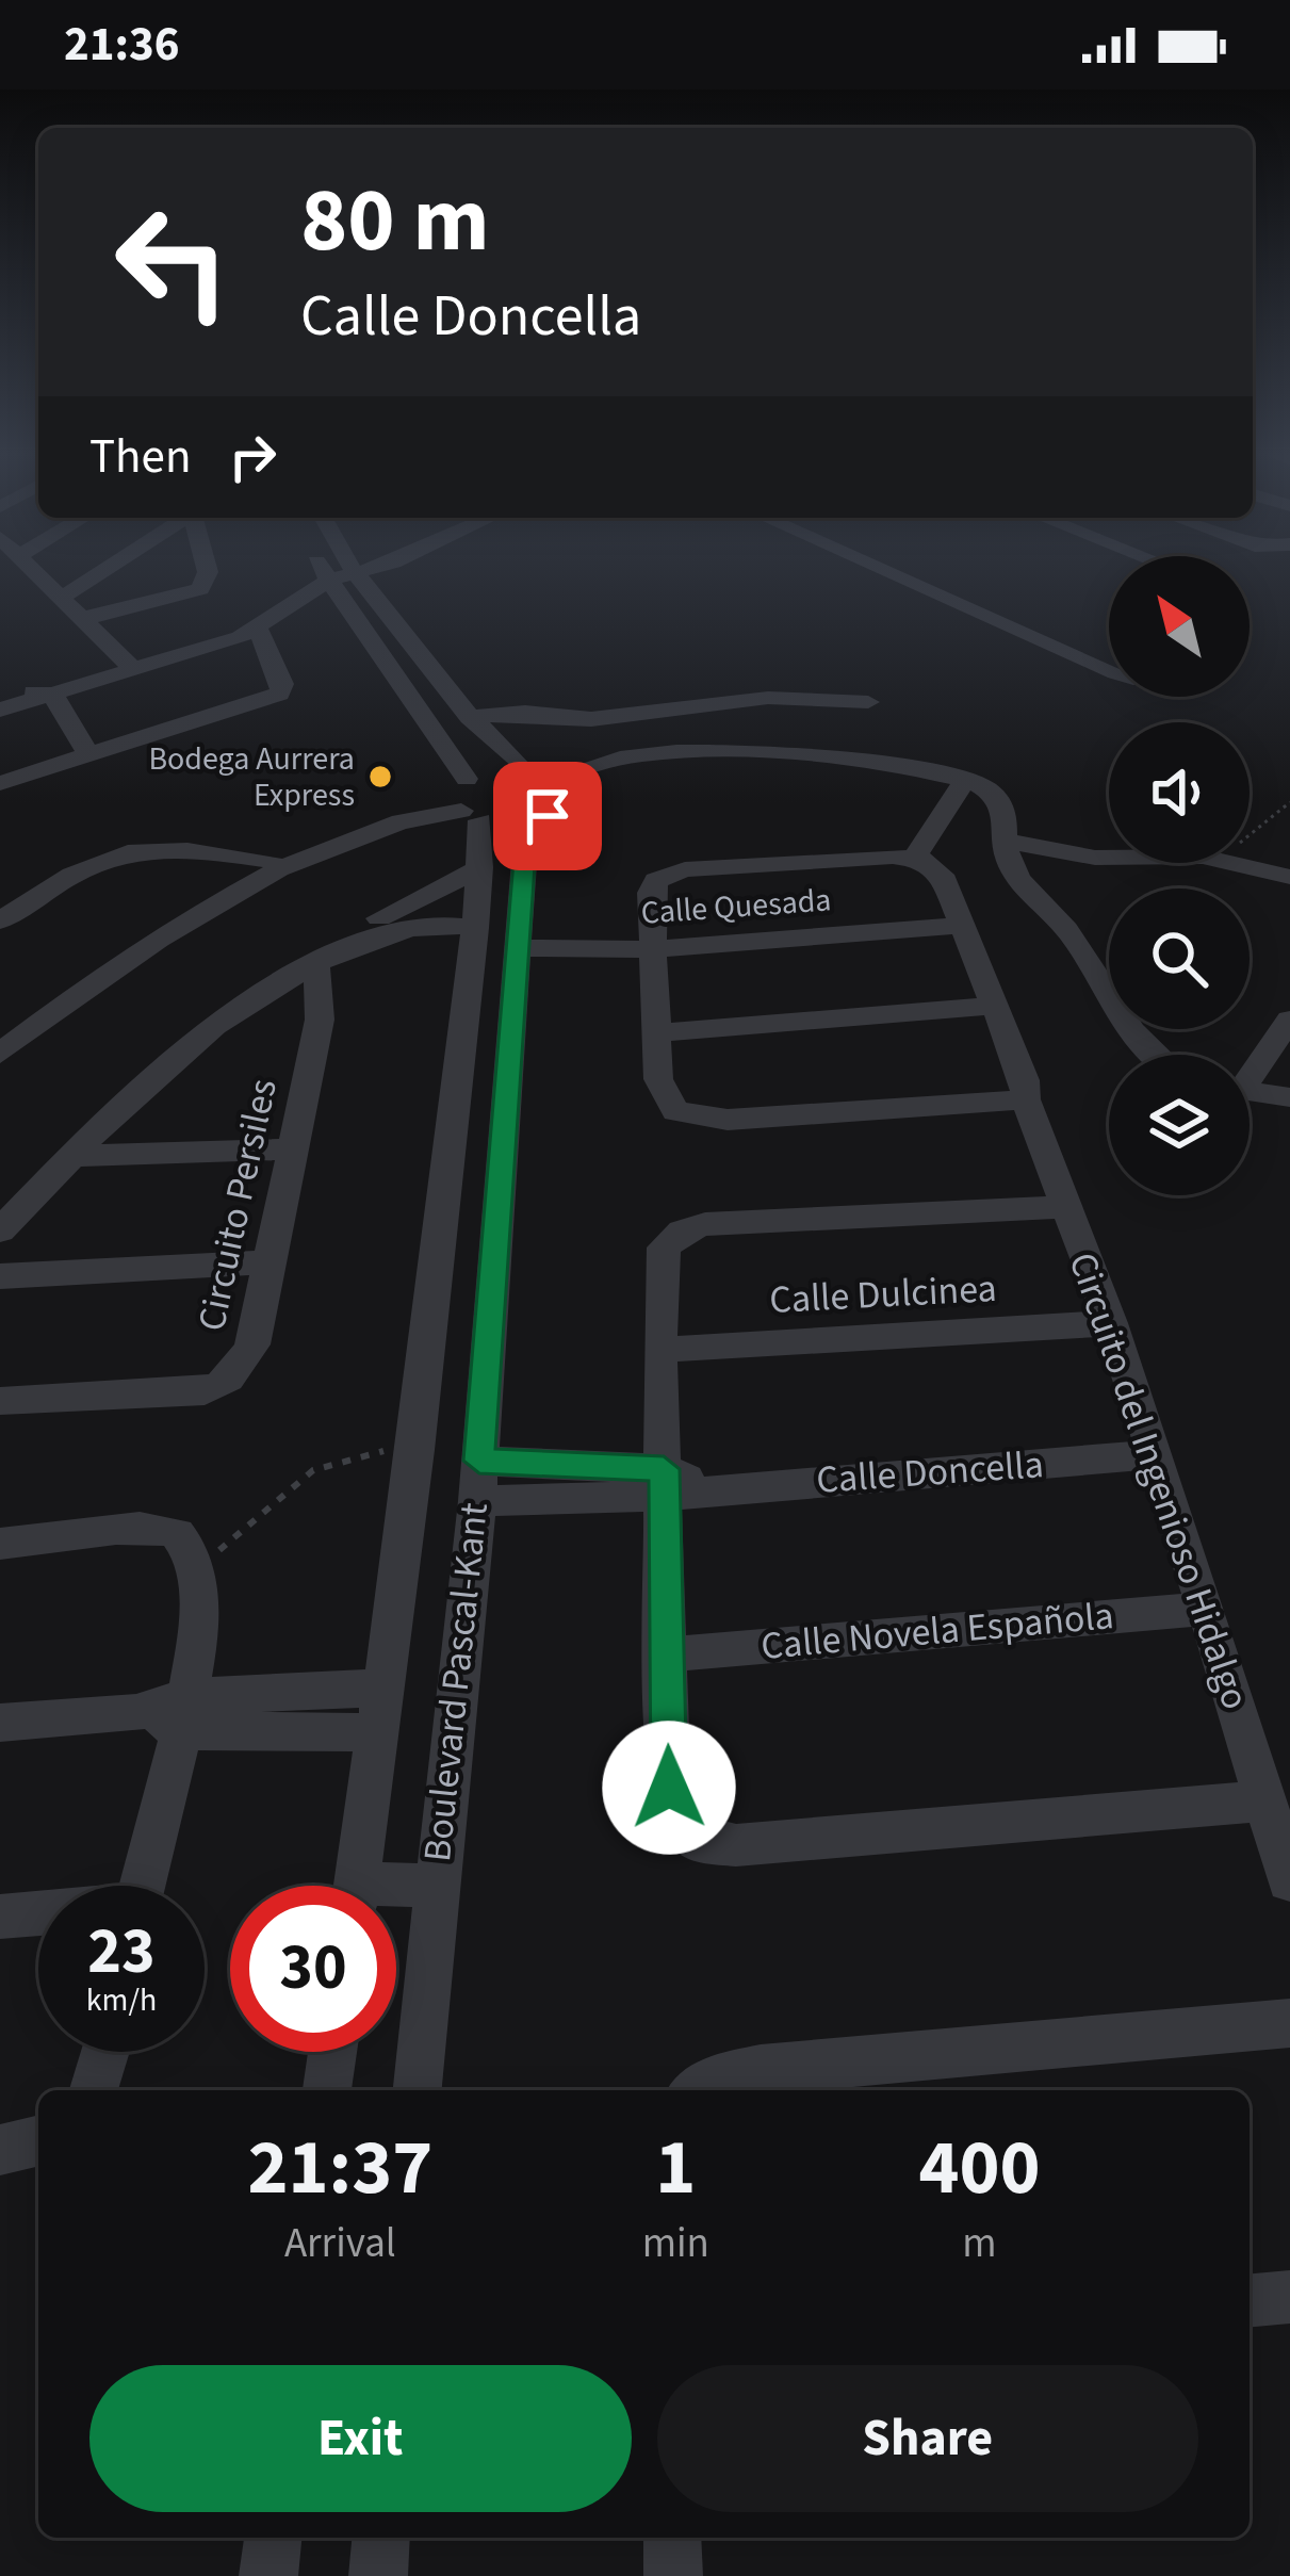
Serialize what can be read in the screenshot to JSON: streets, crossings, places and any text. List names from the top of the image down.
{
  "streets": {
    "street": [
      "Calle Quesada",
      "Circuito Persiles",
      "Calle Dulcinea",
      "Calle Doncella",
      "Circuito del Ingenioso Hidalgo",
      "Calle Novela Española",
      "Boulevard Pascal-Kant"
    ]
  },
  "crossings": [
    ["Calle Quesada", "Boulevard Pascal-Kant"],
    ["Circuito Persiles", "Boulevard Pascal-Kant"],
    ["Calle Dulcinea", "Circuito del Ingenioso Hidalgo"],
    ["Calle Doncella", "Circuito del Ingenioso Hidalgo"],
    ["Calle Doncella", "Boulevard Pascal-Kant"],
    ["Circuito del Ingenioso Hidalgo", "Calle Novela Española"]
  ],
  "places": ["Bodega Aurrera Express"],
  "north": "top left",
  "page": {
    "status": "21:36",
    "turn": ["80 m", "Calle Doncella"],
    "then": "Then",
    "speed": "23 km/h",
    "limit": "30",
    "eta": [
      "21:37",
      "Arrival",
      "1",
      "min",
      "400",
      "m"
    ],
    "buttons": ["Exit", "Share"]
  }
}
